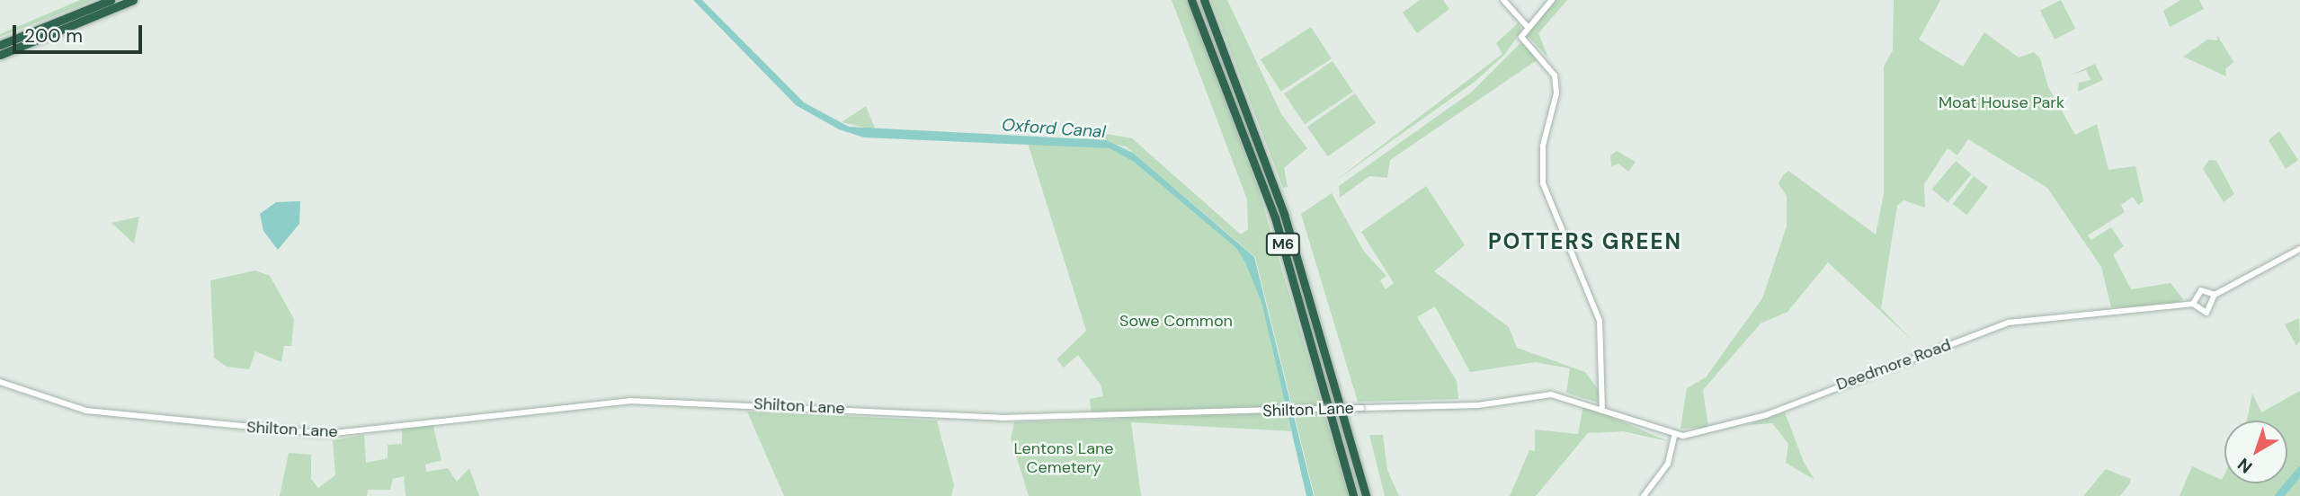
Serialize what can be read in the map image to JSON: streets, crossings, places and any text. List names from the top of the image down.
{
  "streets": {
    "highway": ["M6"],
    "street": ["Deedmore Road", "Shilton Lane"]
  },
  "districts": ["POTTERS GREEN"],
  "water": ["Oxford Canal"],
  "parks": ["Moat House Park", "Sowe Common", "Lentons Lane Cemetery"],
  "scale_bar": "200 m",
  "north": "bottom left"
}
